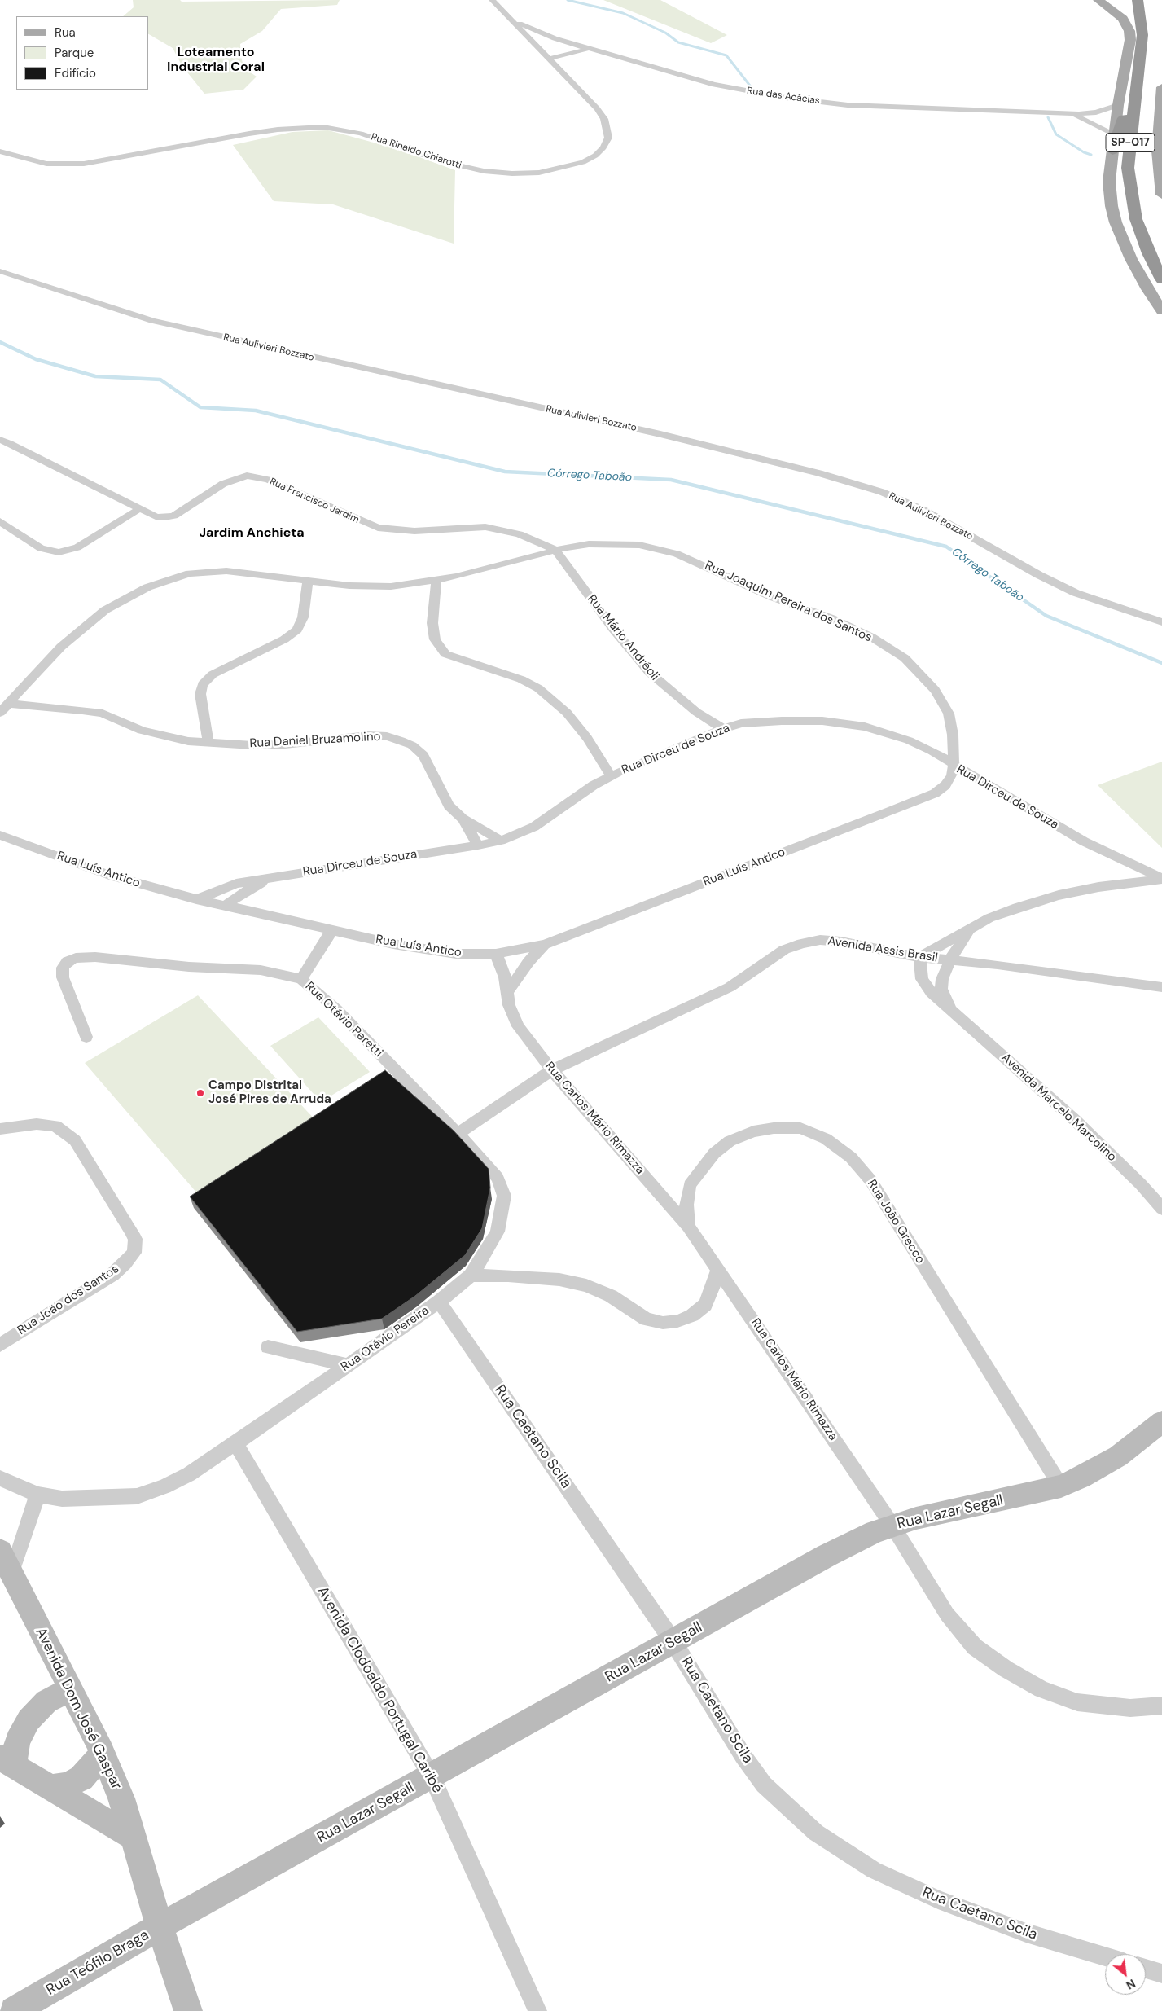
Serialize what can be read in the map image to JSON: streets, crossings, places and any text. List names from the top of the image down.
{
  "streets": {
    "highway": ["SP-017"],
    "street": [
      "Rua das Acácias",
      "Rua Rinaldo Chiarotti",
      "Rua Aulivieri Bozzato",
      "Rua Francisco Jardim",
      "Rua Joaquim Pereira dos Santos",
      "Rua Mário Andréoli",
      "Rua Daniel Bruzamolino",
      "Rua Dirceu de Souza",
      "Rua Luís Antico",
      "Avenida Assis Brasil",
      "Rua Otávio Peretti",
      "Avenida Marcelo Marcolino",
      "Rua Carlos Mário Rimazza",
      "Rua João Grecco",
      "Rua João dos Santos",
      "Rua Otávio Pereira",
      "Rua Caetano Scila",
      "Rua Lazar Segall",
      "Avenida Clodoaldo Portugal Caribé",
      "Avenida Dom José Gaspar",
      "Rua Teófilo Braga"
    ]
  },
  "crossings": [
    ["Rua das Acácias", "Rua Rinaldo Chiarotti"],
    ["Rua Francisco Jardim", "Rua Joaquim Pereira dos Santos"],
    ["Rua Francisco Jardim", "Rua Mário Andréoli"],
    ["Rua Joaquim Pereira dos Santos", "Rua Mário Andréoli"],
    ["Rua Joaquim Pereira dos Santos", "Rua Daniel Bruzamolino"],
    ["Rua Joaquim Pereira dos Santos", "Rua Dirceu de Souza"],
    ["Rua Joaquim Pereira dos Santos", "Rua Luís Antico"],
    ["Rua Mário Andréoli", "Rua Dirceu de Souza"],
    ["Rua Daniel Bruzamolino", "Rua Dirceu de Souza"],
    ["Rua Dirceu de Souza", "Rua Luís Antico"],
    ["Rua Luís Antico", "Rua Carlos Mário Rimazza"],
    ["Avenida Assis Brasil", "Rua Otávio Peretti"],
    ["Avenida Assis Brasil", "Avenida Marcelo Marcolino"],
    ["Avenida Assis Brasil", "Rua Carlos Mário Rimazza"],
    ["Rua Otávio Peretti", "Rua Otávio Pereira"],
    ["Rua Carlos Mário Rimazza", "Rua João Grecco"],
    ["Rua Carlos Mário Rimazza", "Rua Lazar Segall"],
    ["Rua João Grecco", "Rua Lazar Segall"],
    ["Rua Otávio Pereira", "Rua Caetano Scila"],
    ["Rua Otávio Pereira", "Avenida Clodoaldo Portugal Caribé"],
    ["Rua Caetano Scila", "Rua Lazar Segall"],
    ["Rua Lazar Segall", "Avenida Clodoaldo Portugal Caribé"],
    ["Rua Lazar Segall", "Avenida Dom José Gaspar"],
    ["Rua Lazar Segall", "Rua Teófilo Braga"],
    ["Avenida Dom José Gaspar", "Rua Teófilo Braga"]
  ],
  "districts": ["Loteamento Industrial Coral", "Jardim Anchieta"],
  "water": ["Córrego Taboão"],
  "places": ["Campo Distrital José Pires de Arruda"],
  "legend": ["Rua", "Parque", "Edifício"],
  "north": "bottom right"
}
